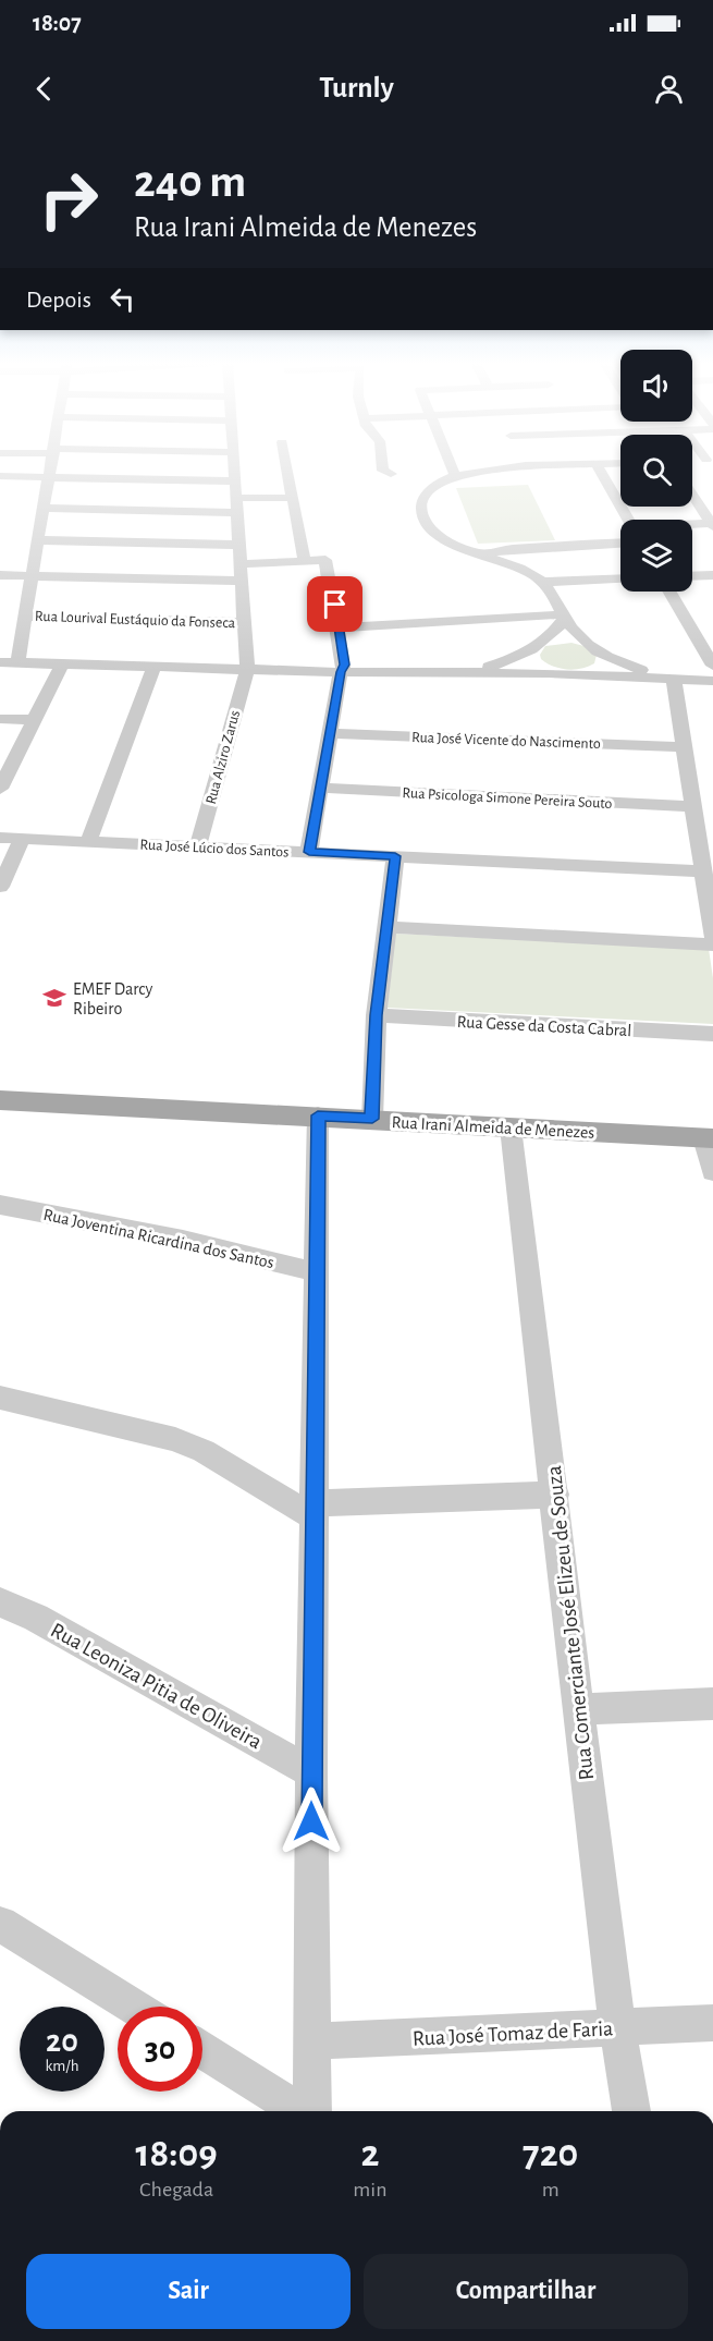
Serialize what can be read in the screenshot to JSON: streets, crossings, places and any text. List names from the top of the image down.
{
  "streets": {
    "main road": ["Rua Irani Almeida de Menezes"],
    "street": [
      "Rua Lourival Eustáquio da Fonseca",
      "Rua José Vicente do Nascimento",
      "Rua Alziro Zarus",
      "Rua Psicologa Simone Pereira Souto",
      "Rua José Lúcio dos Santos",
      "Rua Gesse da Costa Cabral",
      "Rua Joventina Ricardina dos Santos",
      "Rua Comerciante José Elizeu de Souza",
      "Rua Leoniza Pitia de Oliveira",
      "Rua José Tomaz de Faria"
    ]
  },
  "crossings": [
    ["Rua Lourival Eustáquio da Fonseca", "Rua Alziro Zarus"],
    ["Rua Alziro Zarus", "Rua José Lúcio dos Santos"],
    ["Rua Irani Almeida de Menezes", "Rua Comerciante José Elizeu de Souza"],
    ["Rua Comerciante José Elizeu de Souza", "Rua José Tomaz de Faria"]
  ],
  "places": {
    "school or university": ["EMEF Darcy Ribeiro"]
  },
  "page": {
    "status": "18:07",
    "header": "Turnly",
    "turn": ["240 m", "Rua Irani Almeida de Menezes"],
    "then": "Depois",
    "speed": "20 km/h",
    "limit": "30",
    "eta": [
      "18:09",
      "Chegada",
      "2",
      "min",
      "720",
      "m"
    ],
    "buttons": ["Sair", "Compartilhar"]
  }
}
